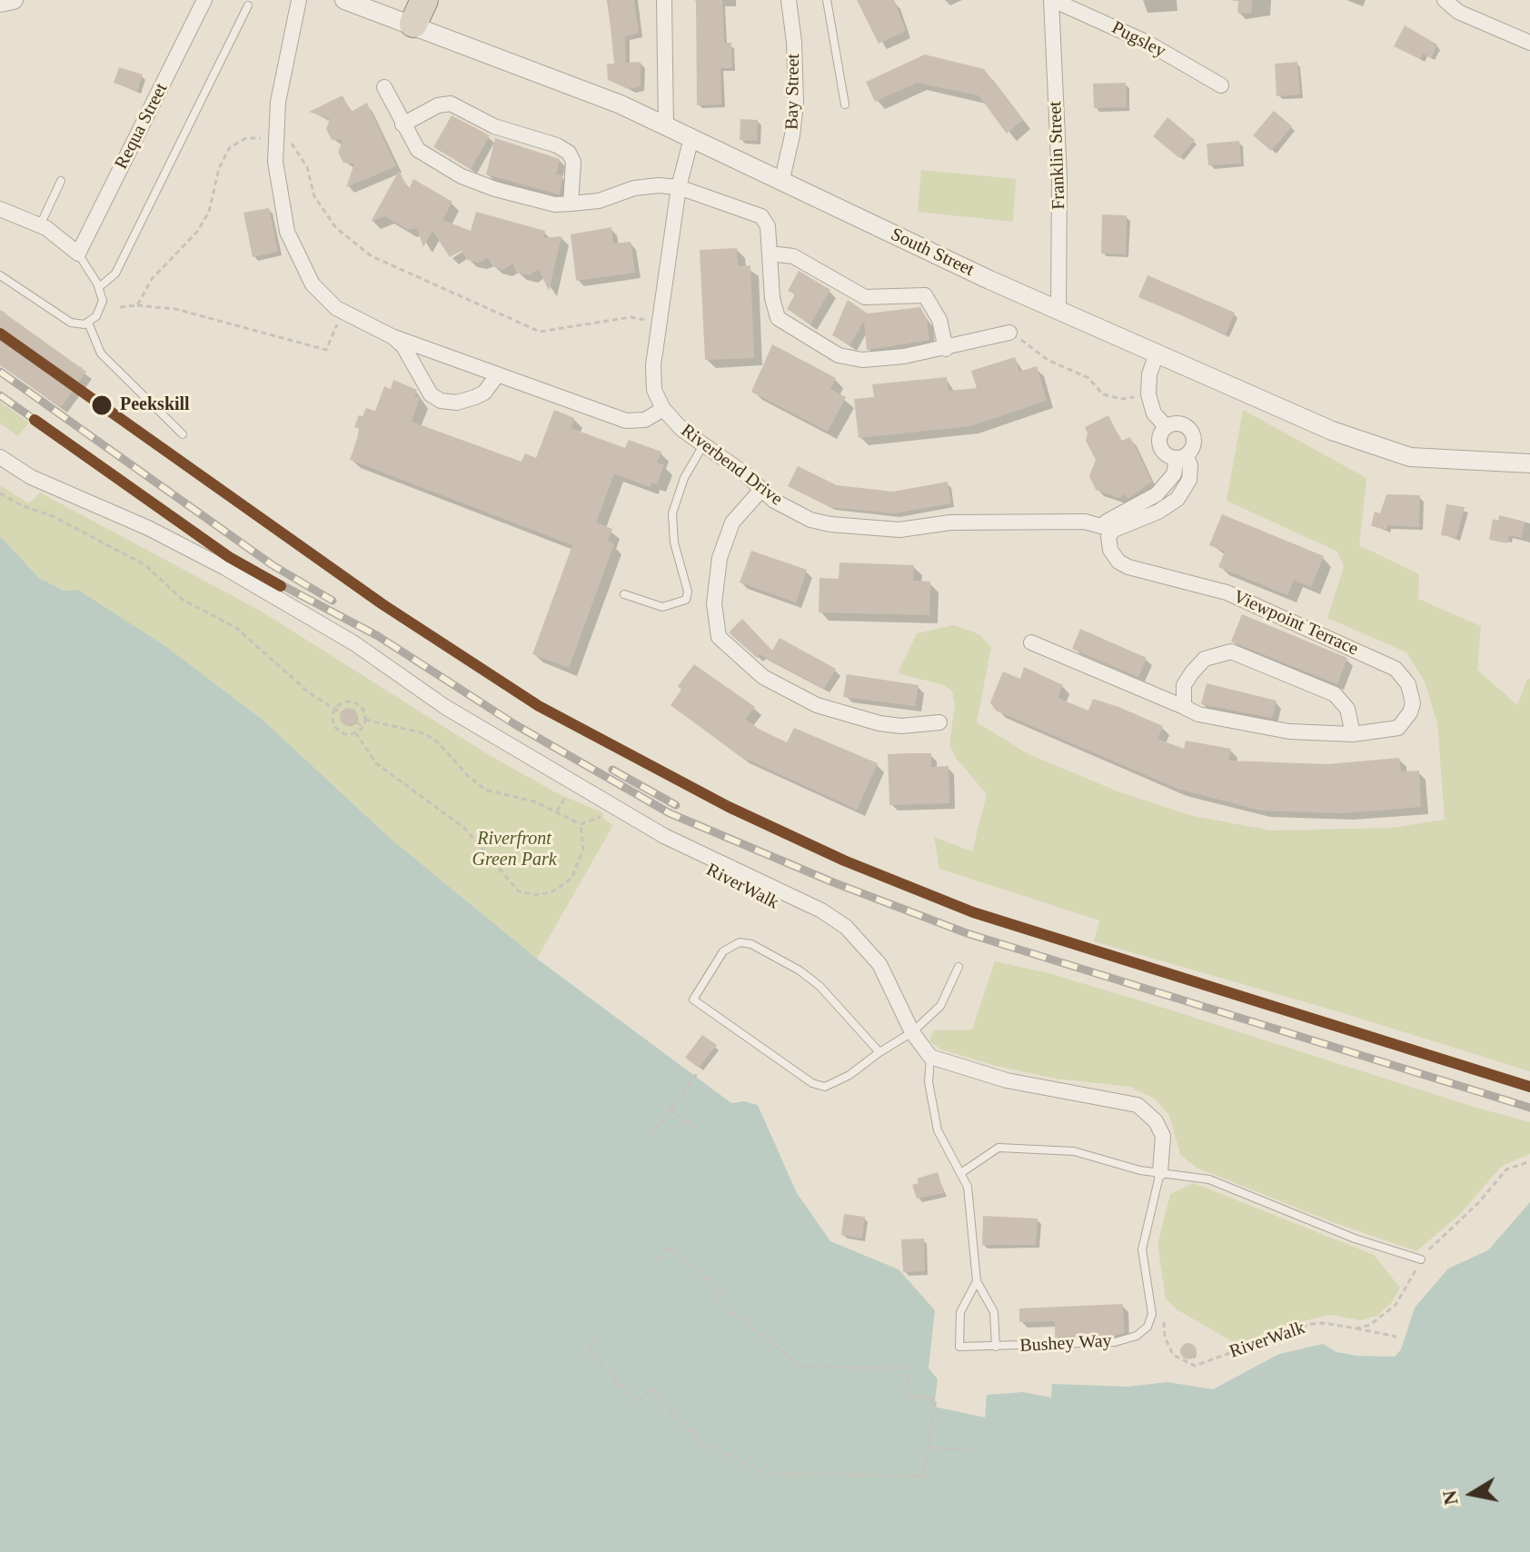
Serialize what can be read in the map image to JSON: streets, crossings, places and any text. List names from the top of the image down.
{
  "streets": {
    "street": [
      "Pugsley",
      "Bay Street",
      "Requa Street",
      "Franklin Street",
      "South Street",
      "Riverbend Drive",
      "Viewpoint Terrace"
    ],
    "lane": ["Bushey Way"],
    "path": ["RiverWalk"]
  },
  "crossings": [
    ["Pugsley", "Franklin Street"],
    ["Bay Street", "South Street"],
    ["Franklin Street", "South Street"],
    ["South Street", "Riverbend Drive"],
    ["Riverbend Drive", "Viewpoint Terrace"]
  ],
  "parks": ["Riverfront Green Park"],
  "places": ["Peekskill"],
  "north": "left"
}
